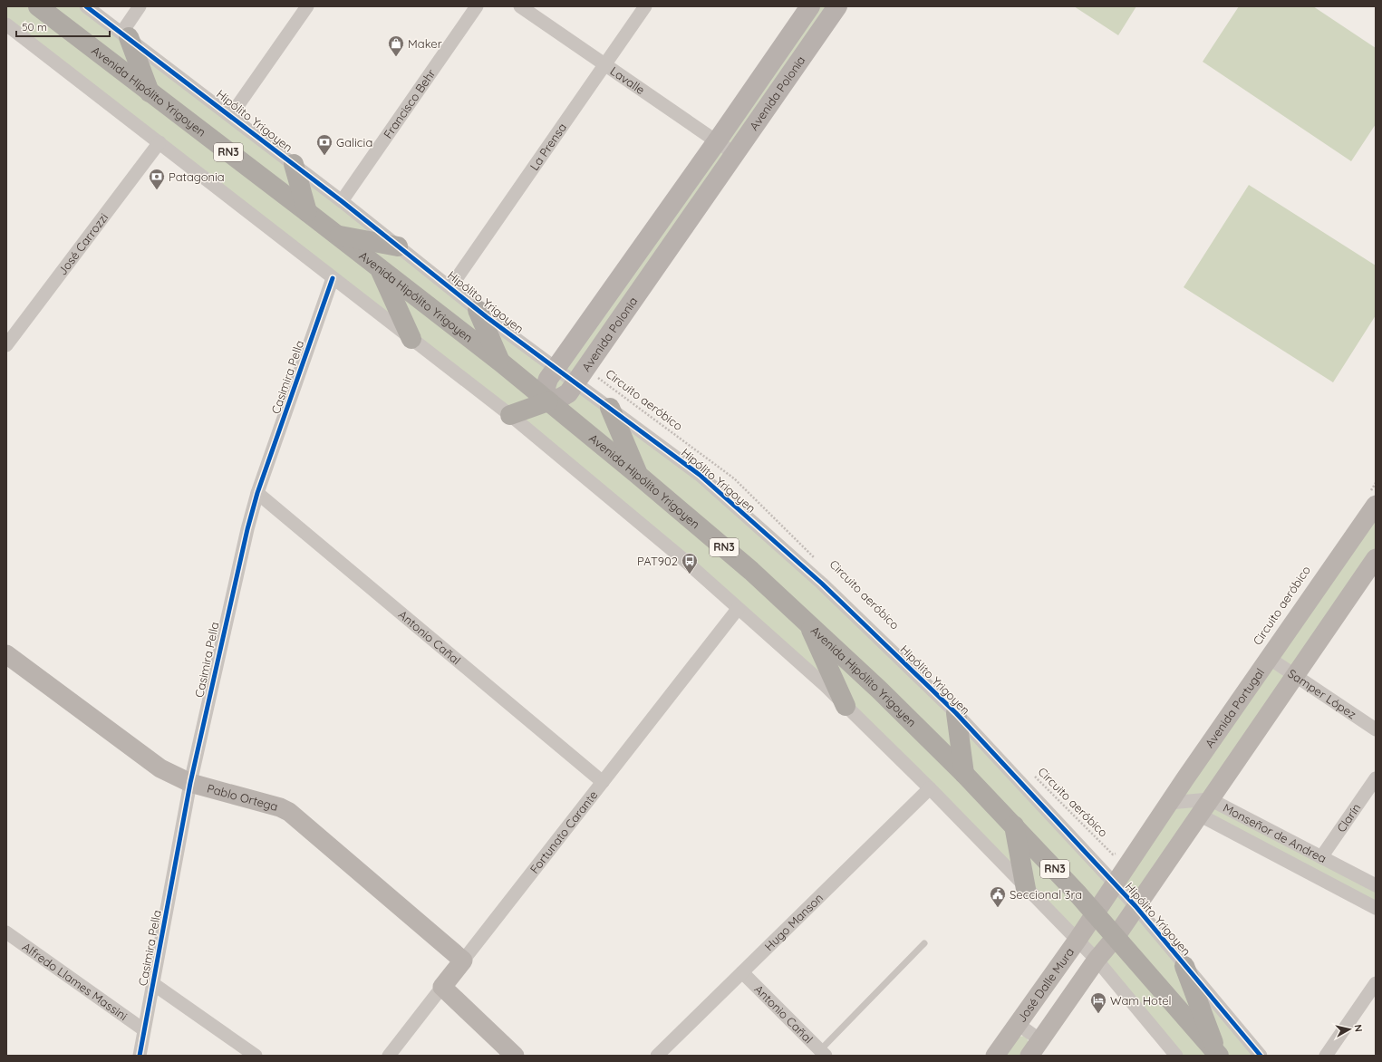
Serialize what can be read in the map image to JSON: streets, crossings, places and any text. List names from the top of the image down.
{
  "streets": {
    "highway": ["Avenida Hipólito Yrigoyen", "RN3"],
    "main road": [
      "Avenida Polonia",
      "Avenida Portugal",
      "Pablo Ortega",
      "Fortunato Carante",
      "José Dalle Mura"
    ],
    "street": [
      "Lavalle",
      "Francisco Behr",
      "Hipólito Yrigoyen",
      "La Prensa",
      "José Carrozzi",
      "Casimira Pella",
      "Antonio Cañal",
      "Samper López",
      "Clarín",
      "Monseñor de Andrea",
      "Hugo Manson",
      "Alfredo Llames Massini"
    ],
    "path": ["Circuito aeróbico"]
  },
  "crossings": [
    ["Lavalle", "Avenida Polonia"],
    ["Lavalle", "La Prensa"],
    ["Avenida Hipólito Yrigoyen", "Avenida Polonia"],
    ["Avenida Hipólito Yrigoyen", "Avenida Portugal"],
    ["Avenida Hipólito Yrigoyen", "José Dalle Mura"],
    ["Avenida Polonia", "Hipólito Yrigoyen"],
    ["Francisco Behr", "Hipólito Yrigoyen"],
    ["Hipólito Yrigoyen", "La Prensa"],
    ["Hipólito Yrigoyen", "Avenida Portugal"],
    ["Casimira Pella", "Antonio Cañal"],
    ["Casimira Pella", "Pablo Ortega"],
    ["Casimira Pella", "Alfredo Llames Massini"],
    ["Antonio Cañal", "Fortunato Carante"],
    ["Antonio Cañal", "Hugo Manson"],
    ["Samper López", "Avenida Portugal"],
    ["Avenida Portugal", "Monseñor de Andrea"],
    ["Avenida Portugal", "José Dalle Mura"],
    ["Pablo Ortega", "Fortunato Carante"],
    ["Clarín", "Monseñor de Andrea"]
  ],
  "places": {
    "shop": ["Maker"],
    "bank": ["Galicia", "Patagonia"],
    "bus stop": ["PAT902"],
    "public building": ["Seccional 3ra"],
    "hotel": ["Wam Hotel"]
  },
  "scale_bar": "50 m",
  "north": "right"
}
